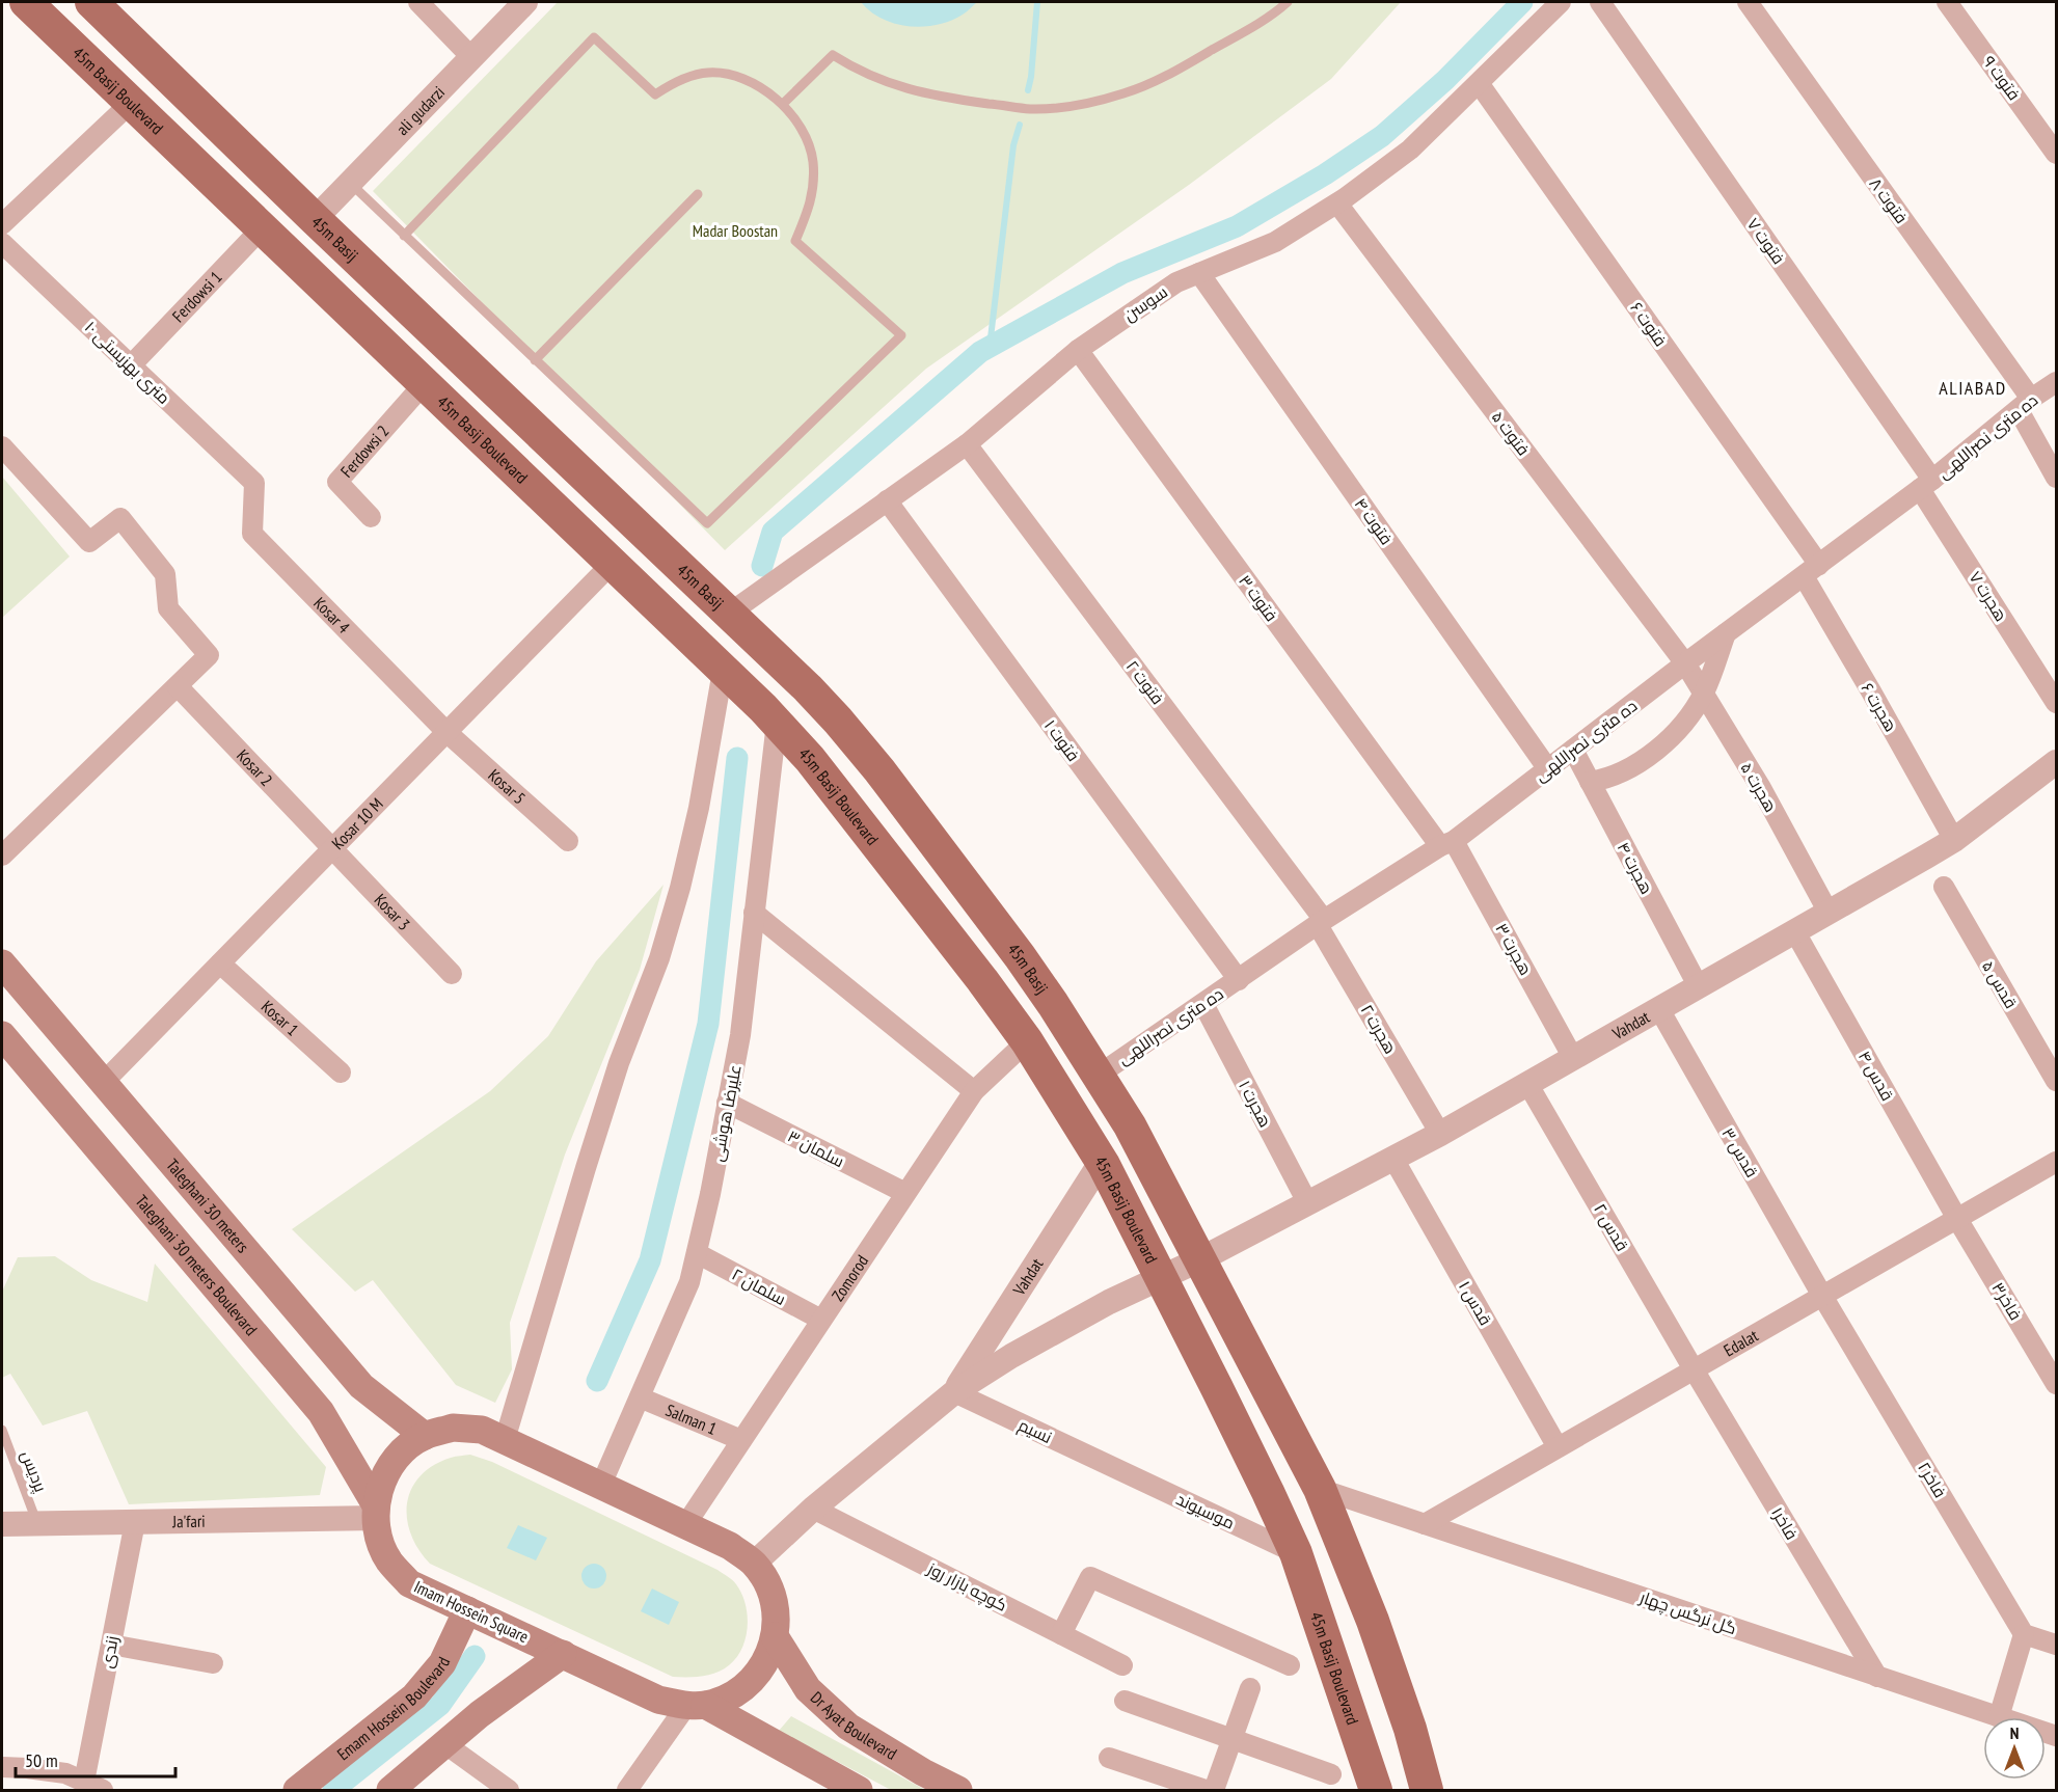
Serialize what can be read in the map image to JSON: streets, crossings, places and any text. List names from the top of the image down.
{
  "streets": {
    "main road": [
      "45m Basij Boulevard",
      "45m Basij",
      "Taleghani 30 meters",
      "Taleghani 30 meters Boulevard",
      "Imam Hossein Square",
      "Emam Hossein Boulevard",
      "Dr Ayat Boulevard"
    ],
    "street": [
      "فتوت ۹",
      "ali gudarzi",
      "فتوت ۸",
      "فتوت ۷",
      "Ferdowsi 1",
      "سوسن",
      "فتوت ۶",
      "۱۰ متری بهزیستی",
      "فتوت ۵",
      "ده متری نصراللهی",
      "Ferdowsi 2",
      "فتوت ۴",
      "هجرت ۷",
      "فتوت ۳",
      "Kosar 4",
      "فتوت ۲",
      "هجرت ۶",
      "فتوت ۱",
      "Kosar 2",
      "Kosar 5",
      "هجرت ۵",
      "Kosar 10 M",
      "هجرت ۴",
      "Kosar 3",
      "هجرت ۳",
      "قدس ۵",
      "Kosar 1",
      "Vahdat",
      "هجرت ۲",
      "قدس ۴",
      "هجرت ۱",
      "علیرضا هوشی",
      "سلمان ۳",
      "قدس ۳",
      "قدس ۲",
      "Zomorod",
      "سلمان ۲",
      "فاخر۳",
      "قدس ۱",
      "Edalat",
      "Salman 1",
      "نسیم",
      "فاخر۲",
      "موسیوند",
      "Ja'fari",
      "فاخر۱",
      "کوچه بازار روز",
      "گل نرگس چهار",
      "زندی"
    ],
    "lane": ["پردیس"]
  },
  "crossings": [
    ["45m Basij Boulevard", "Ferdowsi 1"],
    ["45m Basij Boulevard", "Ferdowsi 2"],
    ["45m Basij Boulevard", "Kosar 10 M"],
    ["45m Basij Boulevard", "Vahdat"],
    ["45m Basij Boulevard", "علیرضا هوشی"],
    ["45m Basij Boulevard", "Zomorod"],
    ["45m Basij Boulevard", "موسیوند"],
    ["ali gudarzi", "45m Basij"],
    ["فتوت ۸", "ده متری نصراللهی"],
    ["45m Basij", "سوسن"],
    ["45m Basij", "ده متری نصراللهی"],
    ["45m Basij", "Vahdat"],
    ["فتوت ۷", "ده متری نصراللهی"],
    ["فتوت ۷", "هجرت ۷"],
    ["Ferdowsi 1", "۱۰ متری بهزیستی"],
    ["سوسن", "فتوت ۶"],
    ["سوسن", "فتوت ۵"],
    ["سوسن", "فتوت ۴"],
    ["سوسن", "فتوت ۳"],
    ["سوسن", "فتوت ۲"],
    ["سوسن", "فتوت ۱"],
    ["فتوت ۶", "ده متری نصراللهی"],
    ["فتوت ۶", "هجرت ۶"],
    ["۱۰ متری بهزیستی", "Kosar 4"],
    ["فتوت ۵", "ده متری نصراللهی"],
    ["فتوت ۵", "هجرت ۵"],
    ["ده متری نصراللهی", "فتوت ۴"],
    ["ده متری نصراللهی", "هجرت ۷"],
    ["ده متری نصراللهی", "فتوت ۳"],
    ["ده متری نصراللهی", "فتوت ۲"],
    ["ده متری نصراللهی", "هجرت ۶"],
    ["ده متری نصراللهی", "فتوت ۱"],
    ["ده متری نصراللهی", "هجرت ۵"],
    ["ده متری نصراللهی", "هجرت ۴"],
    ["ده متری نصراللهی", "هجرت ۳"],
    ["ده متری نصراللهی", "هجرت ۲"],
    ["ده متری نصراللهی", "هجرت ۱"],
    ["فتوت ۳", "هجرت ۳"],
    ["Kosar 4", "Kosar 5"],
    ["Kosar 4", "Kosar 10 M"],
    ["فتوت ۲", "هجرت ۲"],
    ["هجرت ۶", "Vahdat"],
    ["Kosar 2", "Kosar 10 M"],
    ["Kosar 2", "Kosar 3"],
    ["Kosar 5", "Kosar 10 M"],
    ["هجرت ۵", "Vahdat"],
    ["Kosar 10 M", "Kosar 3"],
    ["Kosar 10 M", "Kosar 1"],
    ["Kosar 10 M", "Taleghani 30 meters"],
    ["هجرت ۴", "Vahdat"],
    ["هجرت ۳", "Vahdat"],
    ["Vahdat", "هجرت ۲"],
    ["Vahdat", "قدس ۴"],
    ["Vahdat", "هجرت ۱"],
    ["Vahdat", "قدس ۳"],
    ["Vahdat", "قدس ۲"],
    ["Vahdat", "قدس ۱"],
    ["Vahdat", "نسیم"],
    ["Vahdat", "کوچه بازار روز"],
    ["Vahdat", "Imam Hossein Square"],
    ["قدس ۴", "فاخر۳"],
    ["قدس ۴", "Edalat"],
    ["علیرضا هوشی", "سلمان ۳"],
    ["علیرضا هوشی", "سلمان ۲"],
    ["علیرضا هوشی", "Salman 1"],
    ["علیرضا هوشی", "Imam Hossein Square"],
    ["سلمان ۳", "Zomorod"],
    ["قدس ۳", "Edalat"],
    ["قدس ۳", "فاخر۲"],
    ["Taleghani 30 meters", "Imam Hossein Square"],
    ["قدس ۲", "Edalat"],
    ["قدس ۲", "فاخر۱"],
    ["Taleghani 30 meters Boulevard", "Ja'fari"],
    ["Taleghani 30 meters Boulevard", "Imam Hossein Square"],
    ["Zomorod", "سلمان ۲"],
    ["Zomorod", "Salman 1"],
    ["Zomorod", "Imam Hossein Square"],
    ["فاخر۳", "Edalat"],
    ["قدس ۱", "Edalat"],
    ["Edalat", "فاخر۲"],
    ["Edalat", "فاخر۱"],
    ["Edalat", "گل نرگس چهار"],
    ["نسیم", "موسیوند"],
    ["پردیس", "Ja'fari"],
    ["Ja'fari", "Imam Hossein Square"],
    ["Ja'fari", "زندی"],
    ["فاخر۱", "گل نرگس چهار"],
    ["Imam Hossein Square", "Emam Hossein Boulevard"],
    ["Imam Hossein Square", "Dr Ayat Boulevard"]
  ],
  "districts": ["ALIABAD"],
  "parks": ["Madar Boostan"],
  "scale_bar": "50 m",
  "north": "top"
}
